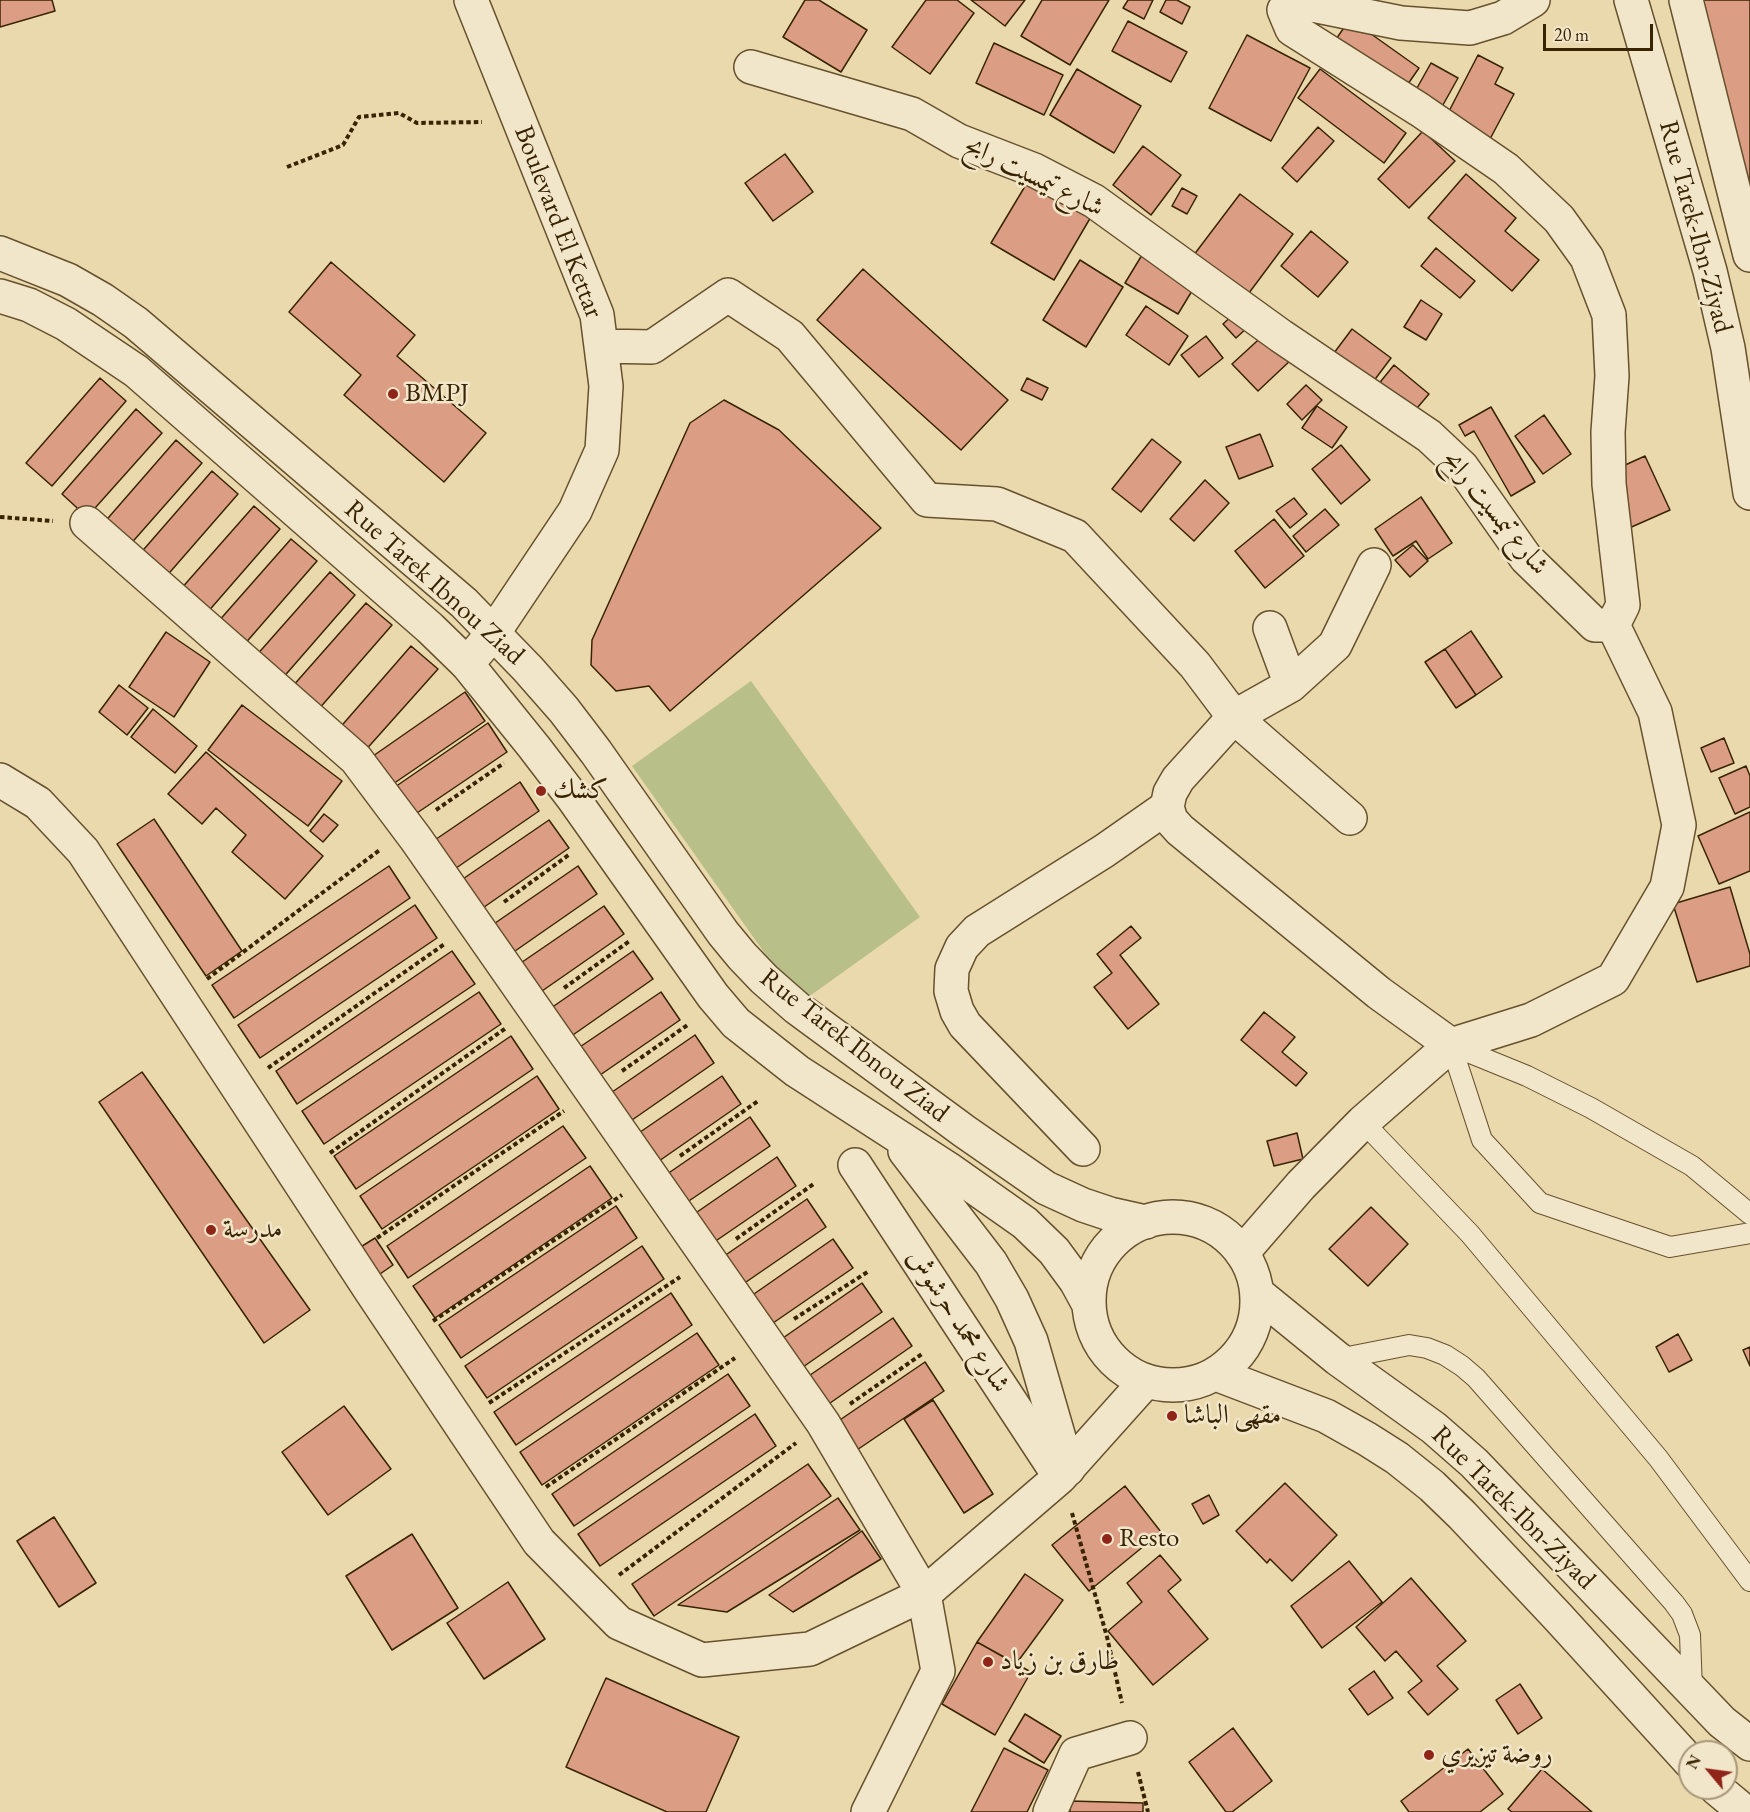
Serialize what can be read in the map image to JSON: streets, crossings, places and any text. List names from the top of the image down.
{
  "streets": {
    "street": [
      "شارع تيمسيت رابح",
      "Boulevard El Kettar",
      "Rue Tarek-Ibn-Ziyad",
      "Rue Tarek Ibnou Ziad",
      "شارع محمد حرشوش"
    ]
  },
  "crossings": [
    ["Boulevard El Kettar", "Rue Tarek Ibnou Ziad"],
    ["Rue Tarek-Ibn-Ziyad", "Rue Tarek Ibnou Ziad"]
  ],
  "places": [
    "BMPJ",
    "كشك",
    "مدرسة",
    "مقهى الباشا",
    "Resto",
    "طارق بن زياد",
    "روضة تيزيري"
  ],
  "scale_bar": "20 m",
  "north": "top left"
}
